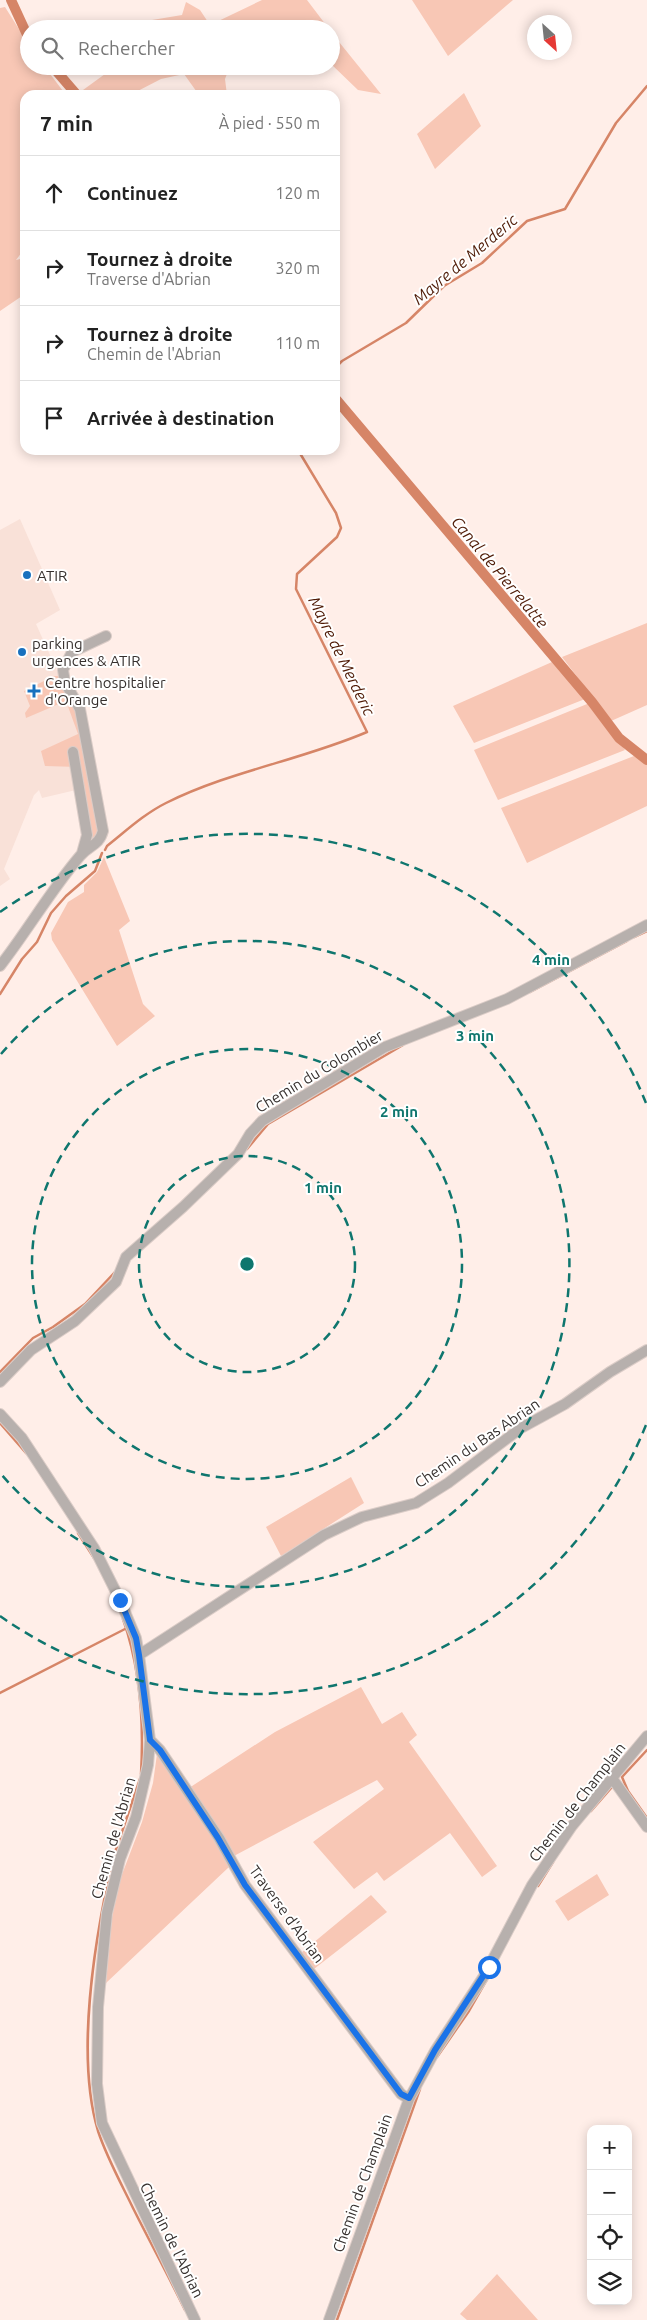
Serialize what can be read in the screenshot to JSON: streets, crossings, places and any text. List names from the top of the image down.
{
  "streets": {
    "street": [
      "Chemin du Colombier",
      "Chemin du Bas Abrian",
      "Chemin de Champlain",
      "Chemin de l'Abrian",
      "Traverse d'Abrian"
    ]
  },
  "crossings": [
    ["Chemin du Bas Abrian", "Chemin de l'Abrian"],
    ["Chemin de Champlain", "Traverse d'Abrian"],
    ["Chemin de l'Abrian", "Traverse d'Abrian"]
  ],
  "water": ["Mayre de Merderic", "Canal de Pierrelatte"],
  "places": {
    "other": ["ATIR", "parking urgences & ATIR"],
    "health": ["Centre hospitalier d'Orange"]
  },
  "north": "bottom right",
  "page": {
    "search": "Rechercher",
    "heading": ["7 min", "À pied · 550 m"],
    "list": [
      ["Continuez", "120 m"],
      ["Tournez à droite", "Traverse d'Abrian", "320 m"],
      ["Tournez à droite", "Chemin de l'Abrian", "110 m"],
      "Arrivée à destination"
    ],
    "map_buttons": ["+", "−"]
  },
  "rings": [
    "4 min",
    "3 min",
    "2 min",
    "1 min"
  ]
}
